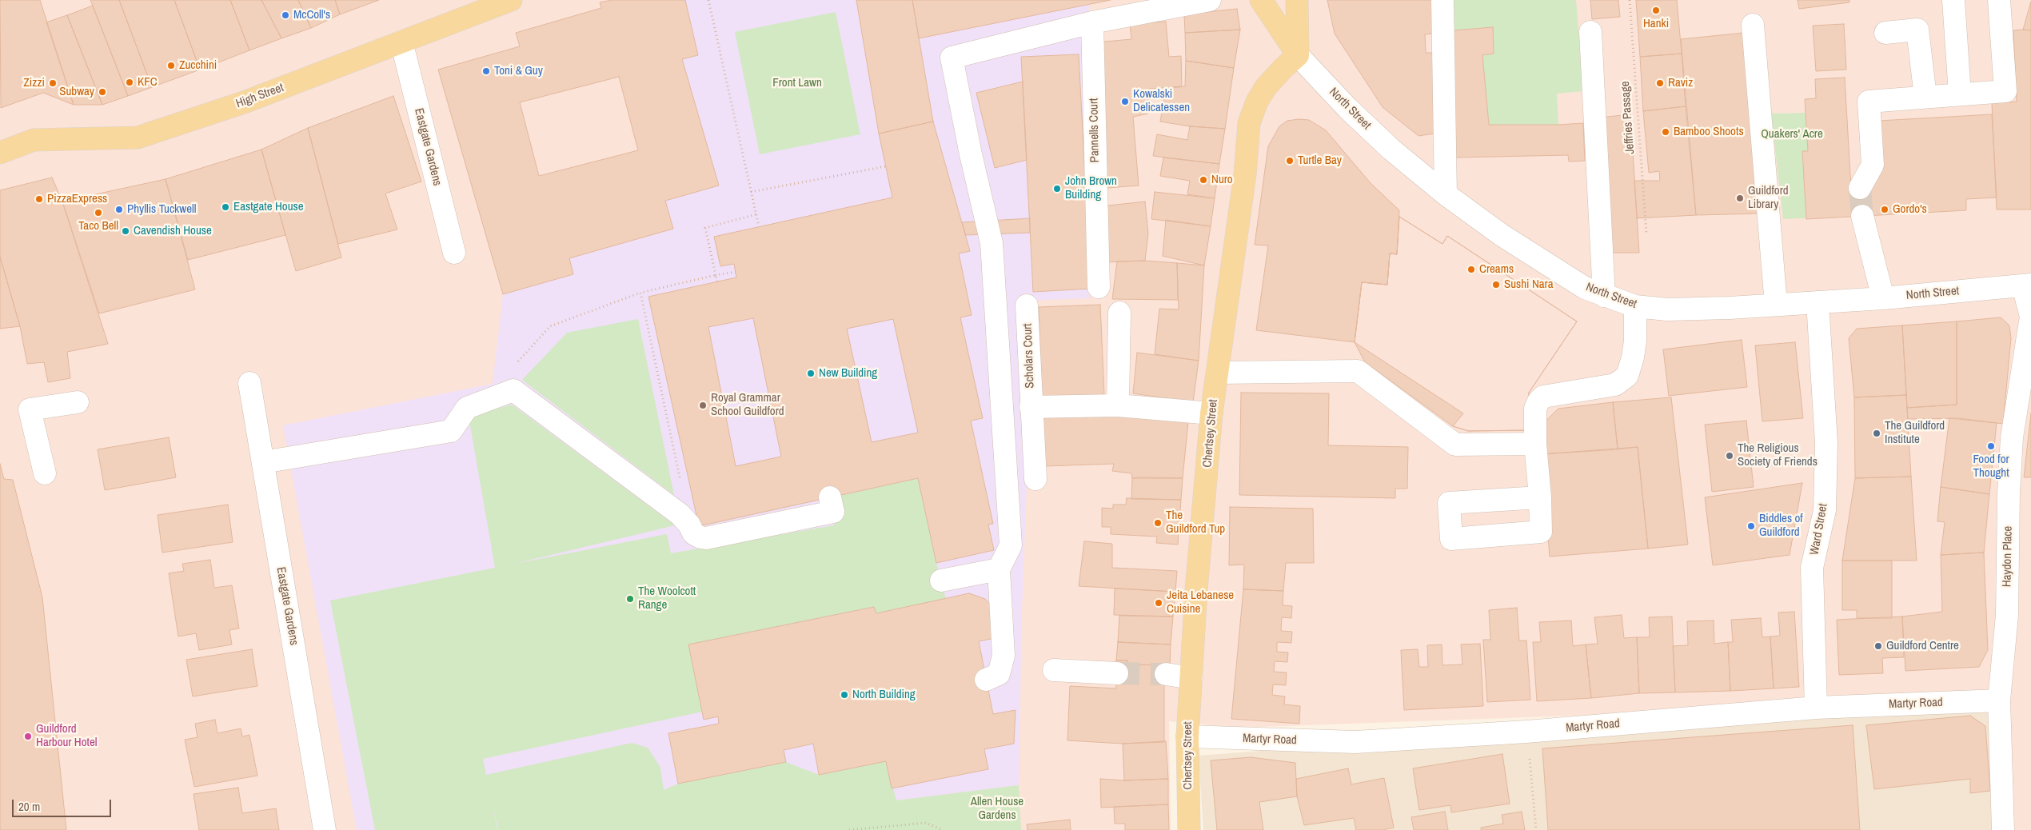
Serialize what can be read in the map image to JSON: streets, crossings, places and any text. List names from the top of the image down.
{
  "streets": {
    "main road": ["High Street", "North Street", "Chertsey Street"],
    "street": [
      "Pannells Court",
      "Eastgate Gardens",
      "Scholars Court",
      "Ward Street",
      "Haydon Place",
      "Martyr Road"
    ],
    "path": ["Jeffries Passage"]
  },
  "crossings": [
    ["High Street", "Eastgate Gardens"],
    ["North Street", "Chertsey Street"],
    ["North Street", "Ward Street"],
    ["North Street", "Haydon Place"],
    ["Chertsey Street", "Martyr Road"],
    ["Ward Street", "Martyr Road"],
    ["Haydon Place", "Martyr Road"]
  ],
  "parks": ["Front Lawn", "Quakers' Acre", "Allen House Gardens"],
  "places": [
    "Hanki",
    "McColl's",
    "Zucchini",
    "Toni & Guy",
    "KFC",
    "Zizzi",
    "Raviz",
    "Subway",
    "Kowalski Delicatessen",
    "Bamboo Shoots",
    "Turtle Bay",
    "Nuro",
    "John Brown Building",
    "Guildford Library",
    "PizzaExpress",
    "Eastgate House",
    "Phyllis Tuckwell",
    "Gordo's",
    "Taco Bell",
    "Cavendish House",
    "Creams",
    "Sushi Nara",
    "New Building",
    "Royal Grammar School Guildford",
    "The Guildford Institute",
    "Food for Thought",
    "The Religious Society of Friends",
    "The Guildford Tup",
    "Biddles of Guildford",
    "The Woolcott Range",
    "Jeita Lebanese Cuisine",
    "Guildford Centre",
    "North Building",
    "Guildford Harbour Hotel"
  ],
  "scale_bar": "20 m"
}
